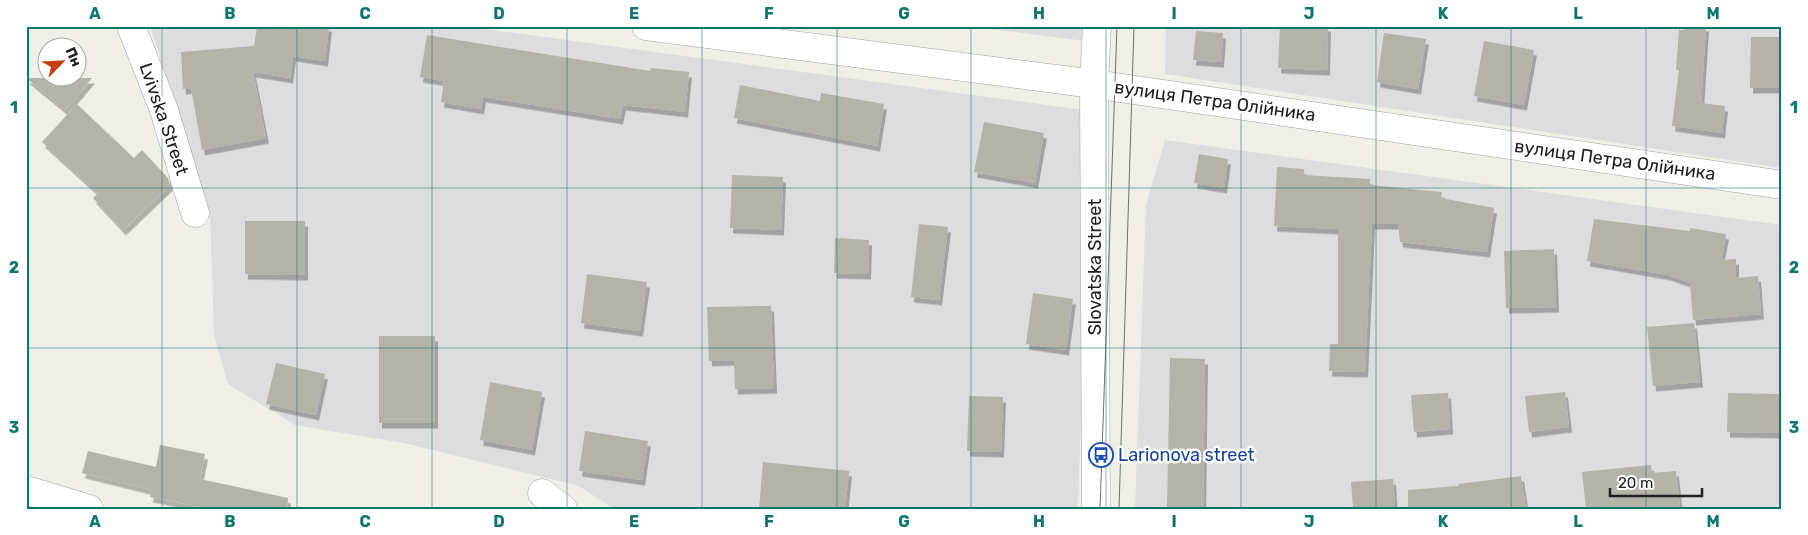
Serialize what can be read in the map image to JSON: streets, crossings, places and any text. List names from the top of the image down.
{
  "streets": {
    "street": ["вулиця Петра Олійника", "Lvivska Street", "Slovatska Street"]
  },
  "crossings": [
    ["вулиця Петра Олійника", "Slovatska Street"]
  ],
  "places": {
    "bus stop": ["Larionova street"]
  },
  "scale_bar": "20 m",
  "north": "top right",
  "grid": {
    "columns": [
      "A",
      "B",
      "C",
      "D",
      "E",
      "F",
      "G",
      "H",
      "I",
      "J",
      "K",
      "L",
      "M"
    ],
    "rows": ["1", "2", "3"]
  }
}
